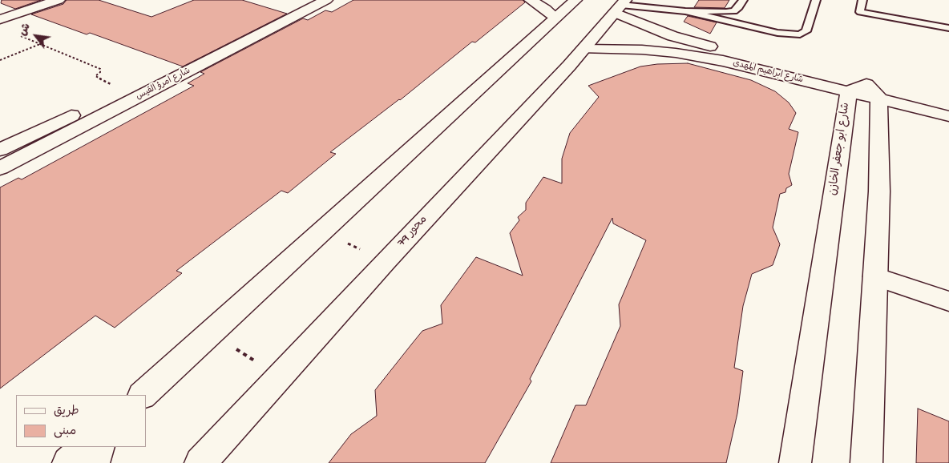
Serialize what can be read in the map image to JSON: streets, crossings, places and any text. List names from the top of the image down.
{
  "streets": {
    "street": [
      "شارع ابراهيم المهدى",
      "شارع امرؤ القيس",
      "شارع ابو جعفر الخازن",
      "محور 79"
    ]
  },
  "crossings": [
    ["شارع ابراهيم المهدى", "شارع ابو جعفر الخازن"],
    ["شارع ابراهيم المهدى", "محور 79"]
  ],
  "legend": ["طريق", "مبنى"],
  "north": "top left"
}
